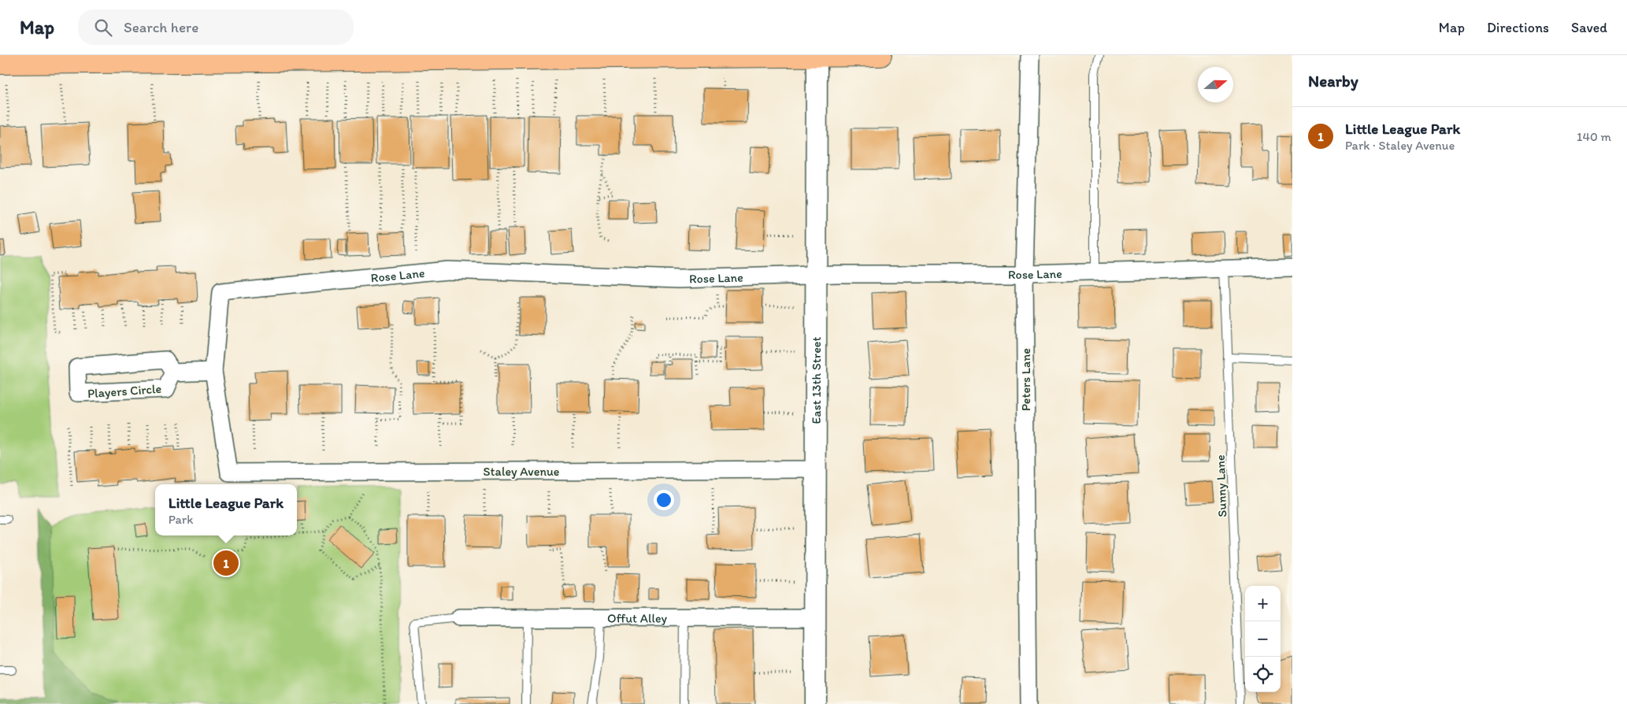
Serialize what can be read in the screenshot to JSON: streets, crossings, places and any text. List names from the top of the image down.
{
  "streets": {
    "street": [
      "Rose Lane",
      "Peters Lane",
      "East 13th Street",
      "Players Circle",
      "Staley Avenue",
      "Offut Alley"
    ],
    "lane": ["Sunny Lane"]
  },
  "crossings": [
    ["Rose Lane", "Peters Lane"],
    ["Rose Lane", "East 13th Street"],
    ["Rose Lane", "Players Circle"],
    ["Rose Lane", "Staley Avenue"],
    ["Rose Lane", "Sunny Lane"],
    ["East 13th Street", "Staley Avenue"],
    ["East 13th Street", "Offut Alley"],
    ["Players Circle", "Staley Avenue"]
  ],
  "north": "right",
  "page": {
    "header": "Map",
    "search": "Search here",
    "nav": ["Map", "Directions", "Saved"],
    "heading": "Nearby",
    "list": [
      {
        "mark": "1",
        "name": "Little League Park",
        "note": "Park · Staley Avenue",
        "value": "140 m"
      }
    ],
    "popup": ["Little League Park", "Park"],
    "pins": "1",
    "map_buttons": ["+", "−"]
  }
}
